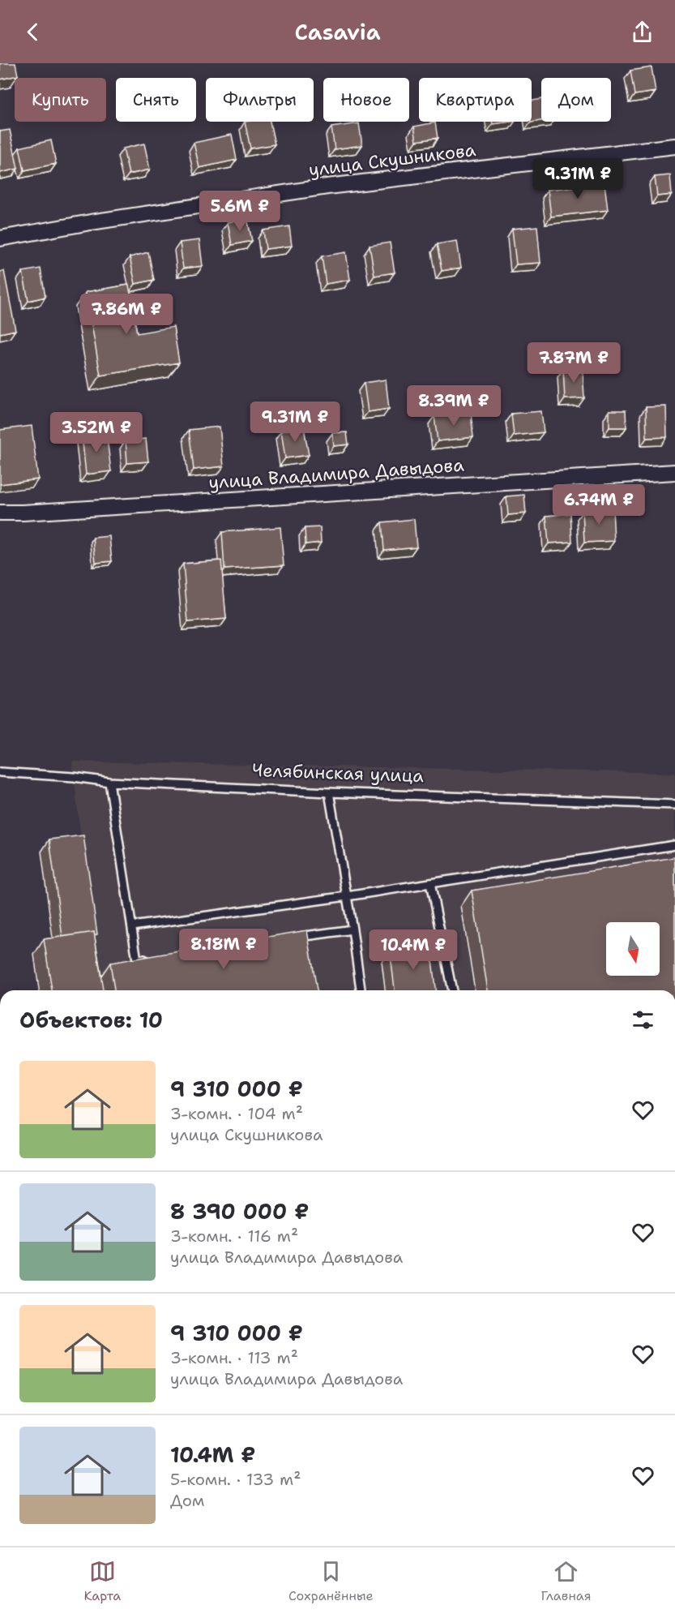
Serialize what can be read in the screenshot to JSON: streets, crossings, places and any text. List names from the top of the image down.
{
  "streets": {
    "street": ["улица Скушникова", "улица Владимира Давыдова"],
    "lane": ["Челябинская улица"]
  },
  "north": "bottom",
  "page": {
    "header": "Casavia",
    "chip": [
      "Купить",
      "Снять",
      "Фильтры",
      "Новое",
      "Квартира",
      "Дом"
    ],
    "price": [
      "9.31M ₽",
      "5.6M ₽",
      "7.86M ₽",
      "7.87M ₽",
      "8.39M ₽",
      "9.31M ₽",
      "3.52M ₽",
      "6.74M ₽",
      "8.18M ₽",
      "10.4M ₽"
    ],
    "heading": "Объектов: 10",
    "list": [
      {
        "name": "9 310 000 ₽",
        "note": "3-комн. · 104 m² · улица Скушникова"
      },
      {
        "name": "8 390 000 ₽",
        "note": "3-комн. · 116 m² · улица Владимира Давыдова"
      },
      {
        "name": "9 310 000 ₽",
        "note": "3-комн. · 113 m² · улица Владимира Давыдова"
      },
      {
        "name": "10.4M ₽",
        "note": "5-комн. · 133 m² · Дом"
      }
    ],
    "tabs": ["Карта", "Сохранённые", "Главная"]
  }
}
